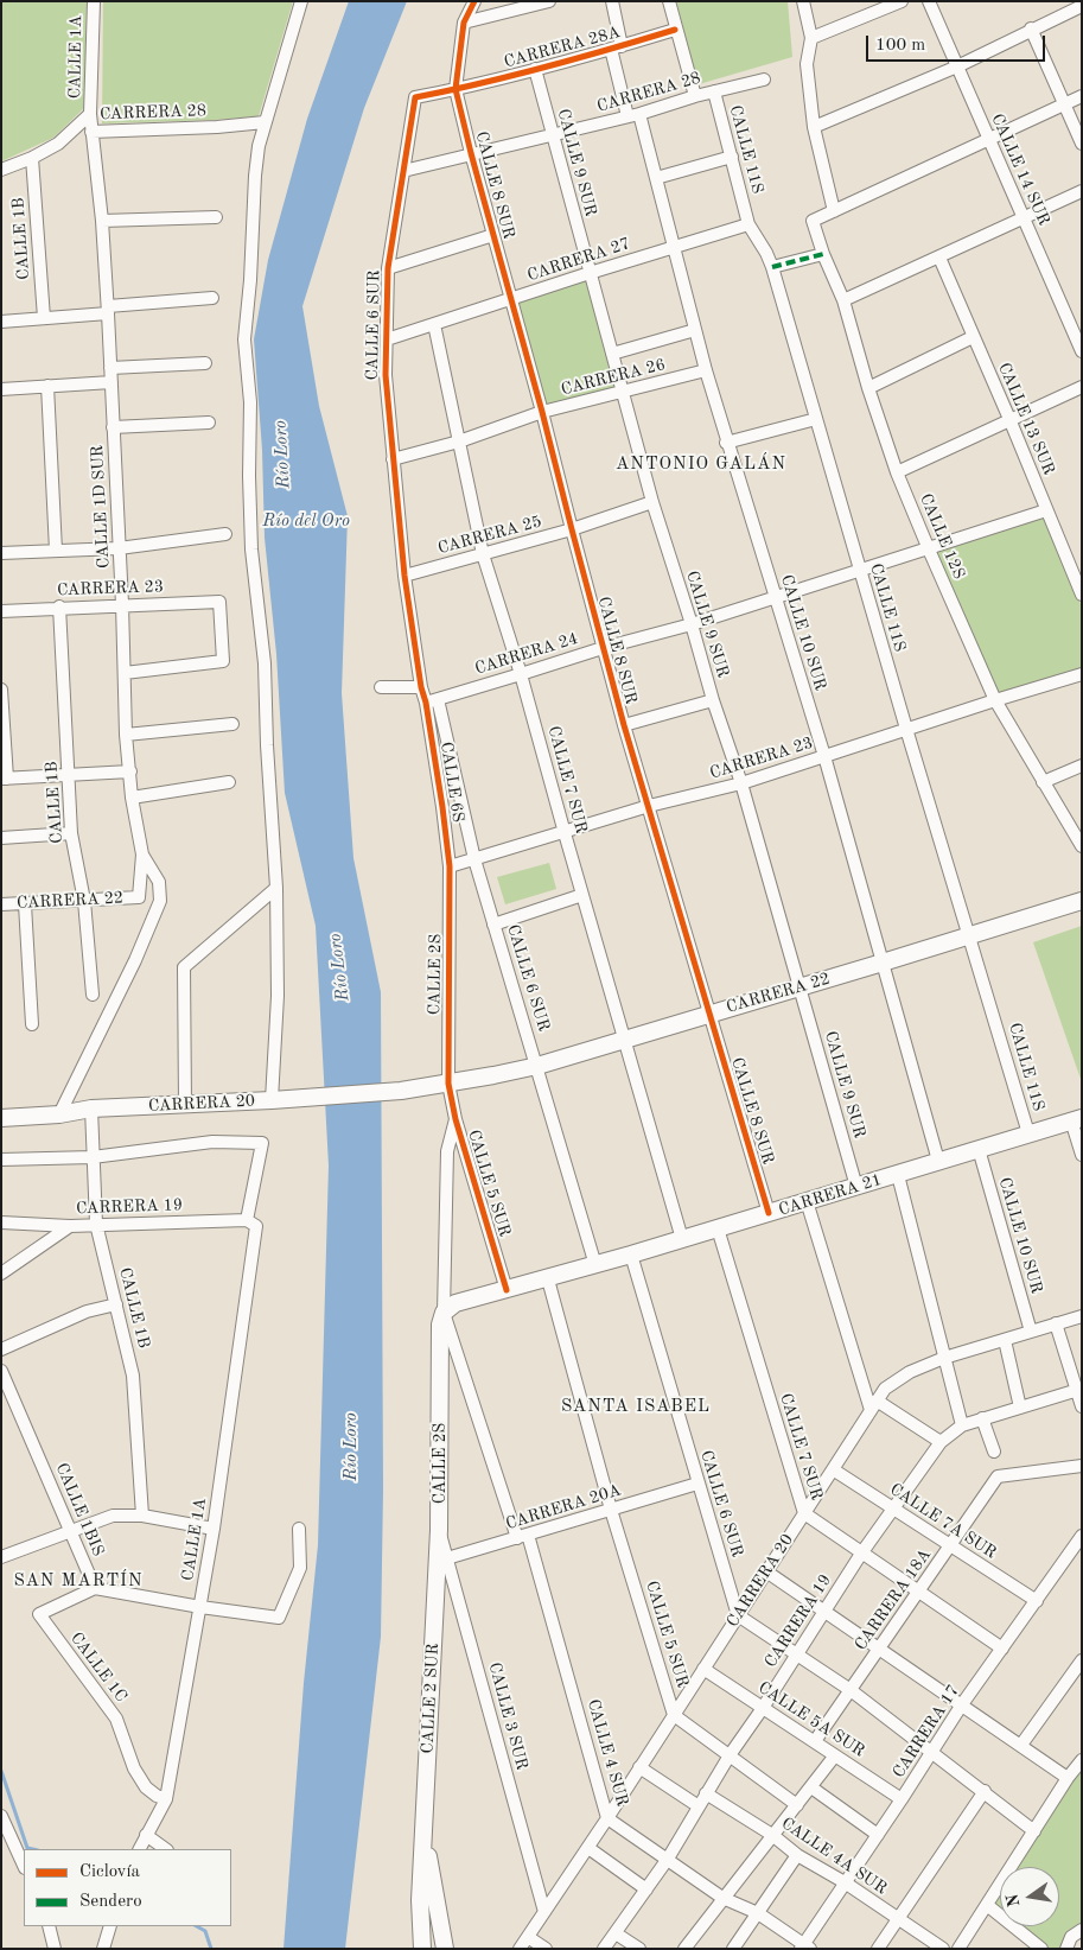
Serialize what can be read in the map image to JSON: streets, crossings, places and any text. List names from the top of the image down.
{
  "streets": {
    "street": [
      "CARRERA 28A",
      "CALLE 1A",
      "CARRERA 28",
      "CALLE 11S",
      "CALLE 9 SUR",
      "CALLE 14 SUR",
      "CALLE 8 SUR",
      "CALLE 1B",
      "CARRERA 27",
      "CALLE 6 SUR",
      "CARRERA 26",
      "CALLE 13 SUR",
      "CALLE 1D SUR",
      "CARRERA 25",
      "CALLE 12S",
      "CARRERA 23",
      "CALLE 10 SUR",
      "CARRERA 24",
      "CALLE 7 SUR",
      "CALLE 6S",
      "CARRERA 22",
      "CALLE 2S",
      "CARRERA 20",
      "CALLE 5 SUR",
      "CARRERA 21",
      "CARRERA 19",
      "CARRERA 20A",
      "CALLE 1BIS",
      "CALLE 7A SUR",
      "CARRERA 18A",
      "CALLE 1C",
      "CALLE 2 SUR",
      "CALLE 3 SUR",
      "CALLE 5A SUR",
      "CARRERA 17",
      "CALLE 4 SUR",
      "CALLE 4A SUR"
    ]
  },
  "crossings": [
    ["CARRERA 28A", "CALLE 9 SUR"],
    ["CARRERA 28A", "CALLE 8 SUR"],
    ["CARRERA 28A", "CALLE 6 SUR"],
    ["CARRERA 28A", "CALLE 10 SUR"],
    ["CALLE 1A", "CALLE 1B"],
    ["CALLE 1A", "CALLE 1D SUR"],
    ["CALLE 1A", "CARRERA 19"],
    ["CALLE 1A", "CALLE 1C"],
    ["CARRERA 28", "CALLE 11S"],
    ["CARRERA 28", "CALLE 9 SUR"],
    ["CARRERA 28", "CALLE 8 SUR"],
    ["CARRERA 28", "CALLE 6 SUR"],
    ["CARRERA 28", "CALLE 1D SUR"],
    ["CARRERA 28", "CALLE 10 SUR"],
    ["CALLE 11S", "CARRERA 27"],
    ["CALLE 11S", "CARRERA 23"],
    ["CALLE 11S", "CARRERA 24"],
    ["CALLE 11S", "CARRERA 22"],
    ["CALLE 11S", "CARRERA 21"],
    ["CALLE 9 SUR", "CARRERA 27"],
    ["CALLE 9 SUR", "CARRERA 26"],
    ["CALLE 9 SUR", "CARRERA 25"],
    ["CALLE 9 SUR", "CARRERA 23"],
    ["CALLE 9 SUR", "CARRERA 24"],
    ["CALLE 9 SUR", "CARRERA 22"],
    ["CALLE 9 SUR", "CARRERA 21"],
    ["CALLE 8 SUR", "CARRERA 27"],
    ["CALLE 8 SUR", "CALLE 6 SUR"],
    ["CALLE 8 SUR", "CARRERA 26"],
    ["CALLE 8 SUR", "CARRERA 25"],
    ["CALLE 8 SUR", "CARRERA 23"],
    ["CALLE 8 SUR", "CARRERA 24"],
    ["CALLE 8 SUR", "CARRERA 22"],
    ["CALLE 8 SUR", "CARRERA 21"],
    ["CALLE 1B", "CARRERA 23"],
    ["CALLE 1B", "CARRERA 22"],
    ["CALLE 1B", "CARRERA 20"],
    ["CALLE 1B", "CARRERA 19"],
    ["CARRERA 27", "CALLE 6 SUR"],
    ["CARRERA 27", "CALLE 10 SUR"],
    ["CARRERA 27", "CALLE 7 SUR"],
    ["CALLE 6 SUR", "CARRERA 26"],
    ["CALLE 6 SUR", "CARRERA 25"],
    ["CALLE 6 SUR", "CARRERA 23"],
    ["CALLE 6 SUR", "CARRERA 24"],
    ["CALLE 6 SUR", "CALLE 6S"],
    ["CALLE 6 SUR", "CARRERA 22"],
    ["CALLE 6 SUR", "CARRERA 20"],
    ["CALLE 6 SUR", "CARRERA 21"],
    ["CALLE 6 SUR", "CARRERA 20A"],
    ["CARRERA 26", "CALLE 10 SUR"],
    ["CARRERA 26", "CALLE 7 SUR"],
    ["CALLE 13 SUR", "CARRERA 24"],
    ["CALLE 1D SUR", "CARRERA 23"],
    ["CALLE 1D SUR", "CARRERA 22"],
    ["CARRERA 25", "CALLE 7 SUR"],
    ["CALLE 12S", "CARRERA 23"],
    ["CALLE 12S", "CARRERA 24"],
    ["CARRERA 23", "CALLE 10 SUR"],
    ["CARRERA 23", "CALLE 7 SUR"],
    ["CARRERA 23", "CALLE 6S"],
    ["CARRERA 23", "CALLE 2S"],
    ["CALLE 10 SUR", "CARRERA 24"],
    ["CALLE 10 SUR", "CARRERA 22"],
    ["CALLE 10 SUR", "CARRERA 20"],
    ["CALLE 10 SUR", "CARRERA 21"],
    ["CARRERA 24", "CALLE 7 SUR"],
    ["CARRERA 24", "CALLE 6S"],
    ["CALLE 7 SUR", "CARRERA 22"],
    ["CALLE 7 SUR", "CARRERA 20"],
    ["CALLE 7 SUR", "CARRERA 21"],
    ["CALLE 7 SUR", "CARRERA 19"],
    ["CALLE 7 SUR", "CARRERA 18A"],
    ["CALLE 7 SUR", "CARRERA 17"],
    ["CALLE 6S", "CALLE 2S"],
    ["CARRERA 22", "CALLE 2S"],
    ["CARRERA 22", "CARRERA 20"],
    ["CARRERA 22", "CALLE 5 SUR"],
    ["CALLE 2S", "CALLE 5 SUR"],
    ["CALLE 2S", "CARRERA 21"],
    ["CALLE 2S", "CARRERA 20A"],
    ["CALLE 2S", "CALLE 2 SUR"],
    ["CALLE 2S", "CALLE 3 SUR"],
    ["CALLE 2S", "CALLE 4 SUR"],
    ["CARRERA 20", "CALLE 5 SUR"],
    ["CARRERA 20", "CALLE 7A SUR"],
    ["CARRERA 20", "CALLE 3 SUR"],
    ["CARRERA 20", "CALLE 5A SUR"],
    ["CARRERA 20", "CALLE 4 SUR"],
    ["CALLE 5 SUR", "CARRERA 21"],
    ["CALLE 5 SUR", "CARRERA 20A"],
    ["CARRERA 21", "CALLE 4 SUR"],
    ["CARRERA 19", "CALLE 7A SUR"],
    ["CARRERA 19", "CALLE 5A SUR"],
    ["CARRERA 19", "CALLE 4 SUR"],
    ["CARRERA 19", "CALLE 4A SUR"],
    ["CARRERA 20A", "CALLE 2 SUR"],
    ["CARRERA 20A", "CALLE 3 SUR"],
    ["CARRERA 20A", "CALLE 4 SUR"],
    ["CALLE 1BIS", "CALLE 1C"],
    ["CALLE 7A SUR", "CARRERA 18A"],
    ["CALLE 7A SUR", "CARRERA 17"],
    ["CARRERA 18A", "CALLE 5A SUR"],
    ["CALLE 2 SUR", "CALLE 3 SUR"],
    ["CALLE 5A SUR", "CARRERA 17"],
    ["CARRERA 17", "CALLE 4 SUR"],
    ["CARRERA 17", "CALLE 4A SUR"]
  ],
  "districts": ["ANTONIO GALÁN", "SANTA ISABEL", "SAN MARTÍN"],
  "water": ["Río Loro", "Río del Oro"],
  "legend": ["Ciclovía", "Sendero"],
  "scale_bar": "100 m",
  "north": "left"
}
